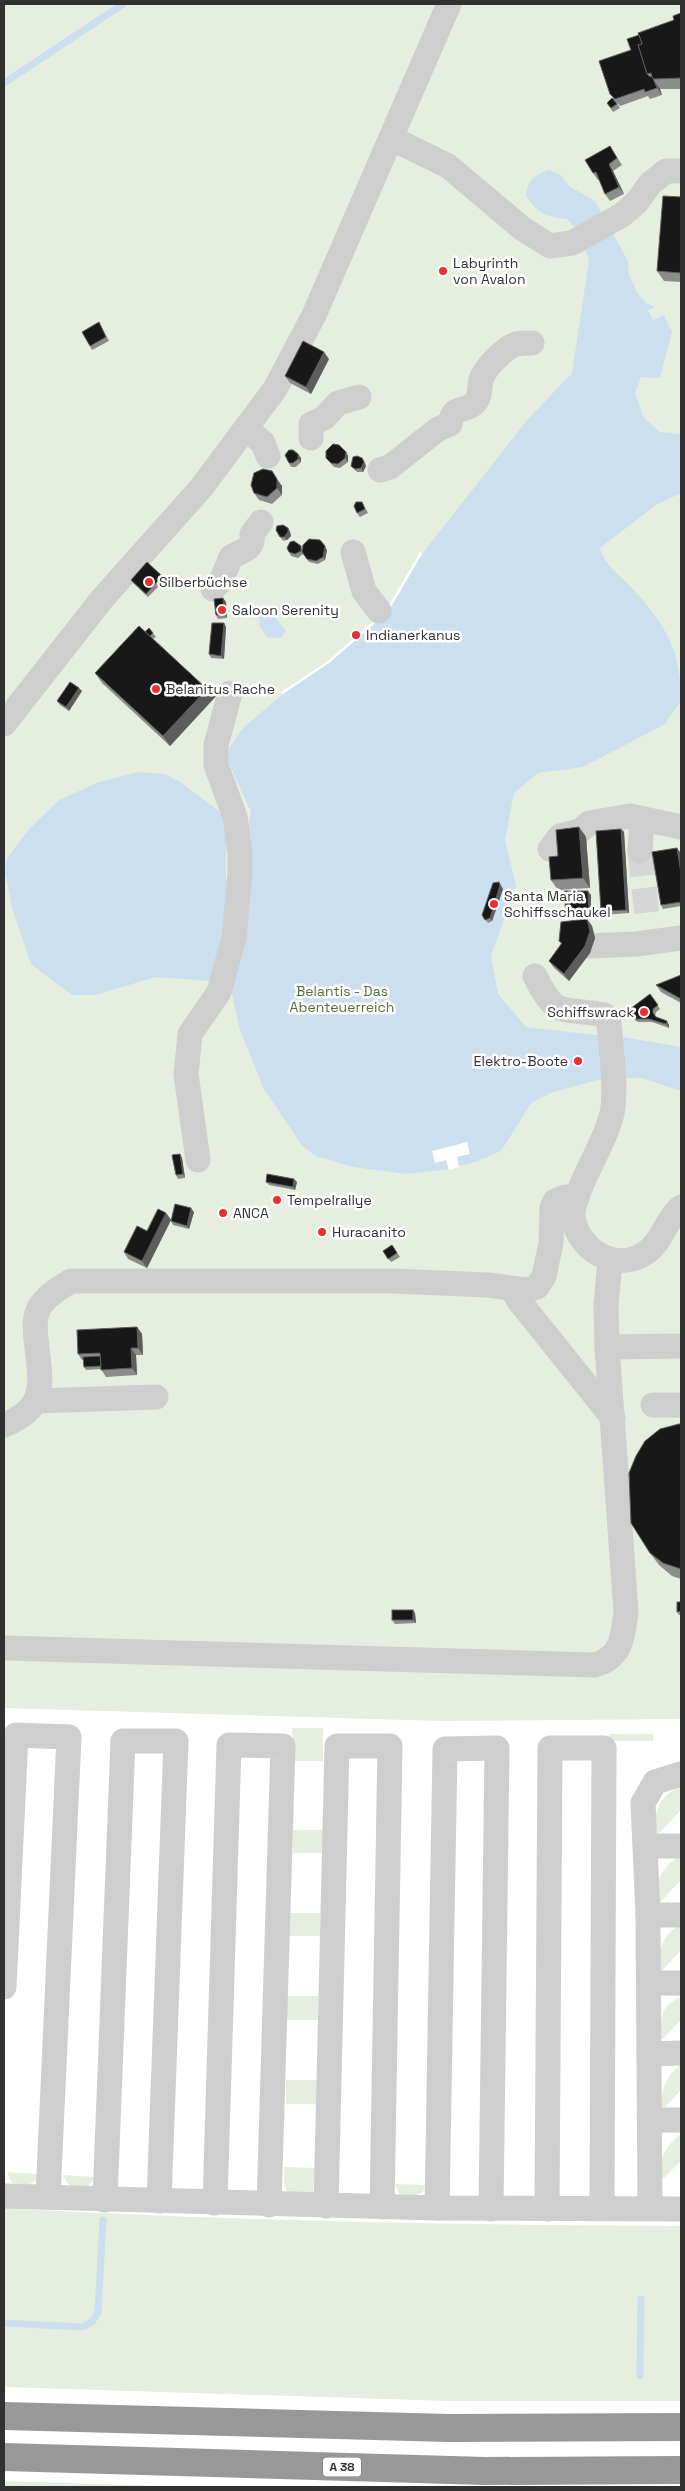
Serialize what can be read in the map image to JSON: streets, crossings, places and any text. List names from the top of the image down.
{
  "streets": {
    "highway": ["A 38"]
  },
  "parks": ["Belantis - Das Abenteuerreich"],
  "places": [
    "Labyrinth von Avalon",
    "Silberbüchse",
    "Saloon Serenity",
    "Indianerkanus",
    "Belanitus Rache",
    "Santa Maria Schiffsschaukel",
    "Schiffswrack",
    "Elektro-Boote",
    "Tempelrallye",
    "ANCA",
    "Huracanito"
  ]
}
